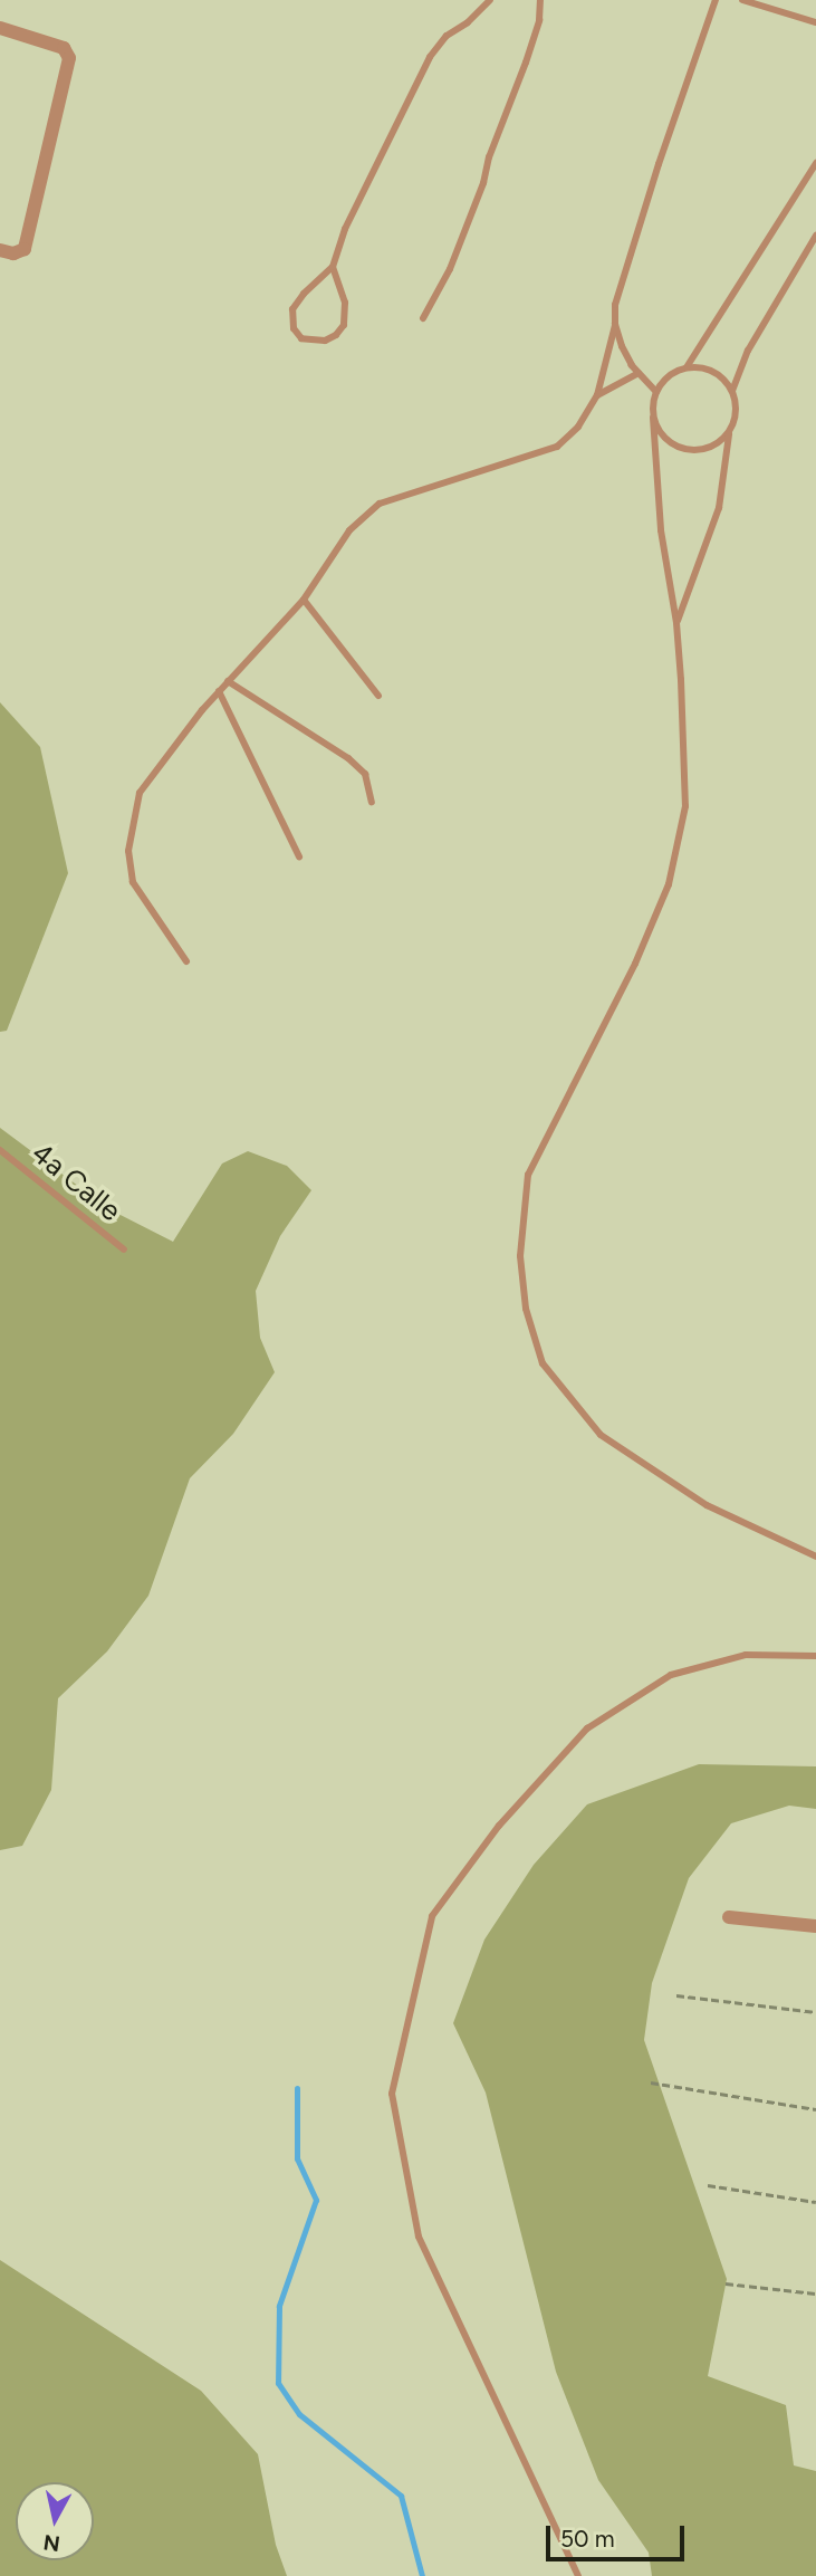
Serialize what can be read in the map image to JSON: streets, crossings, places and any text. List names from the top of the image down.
{
  "streets": {
    "lane": ["4a Calle"]
  },
  "scale_bar": "50 m",
  "north": "bottom"
}
